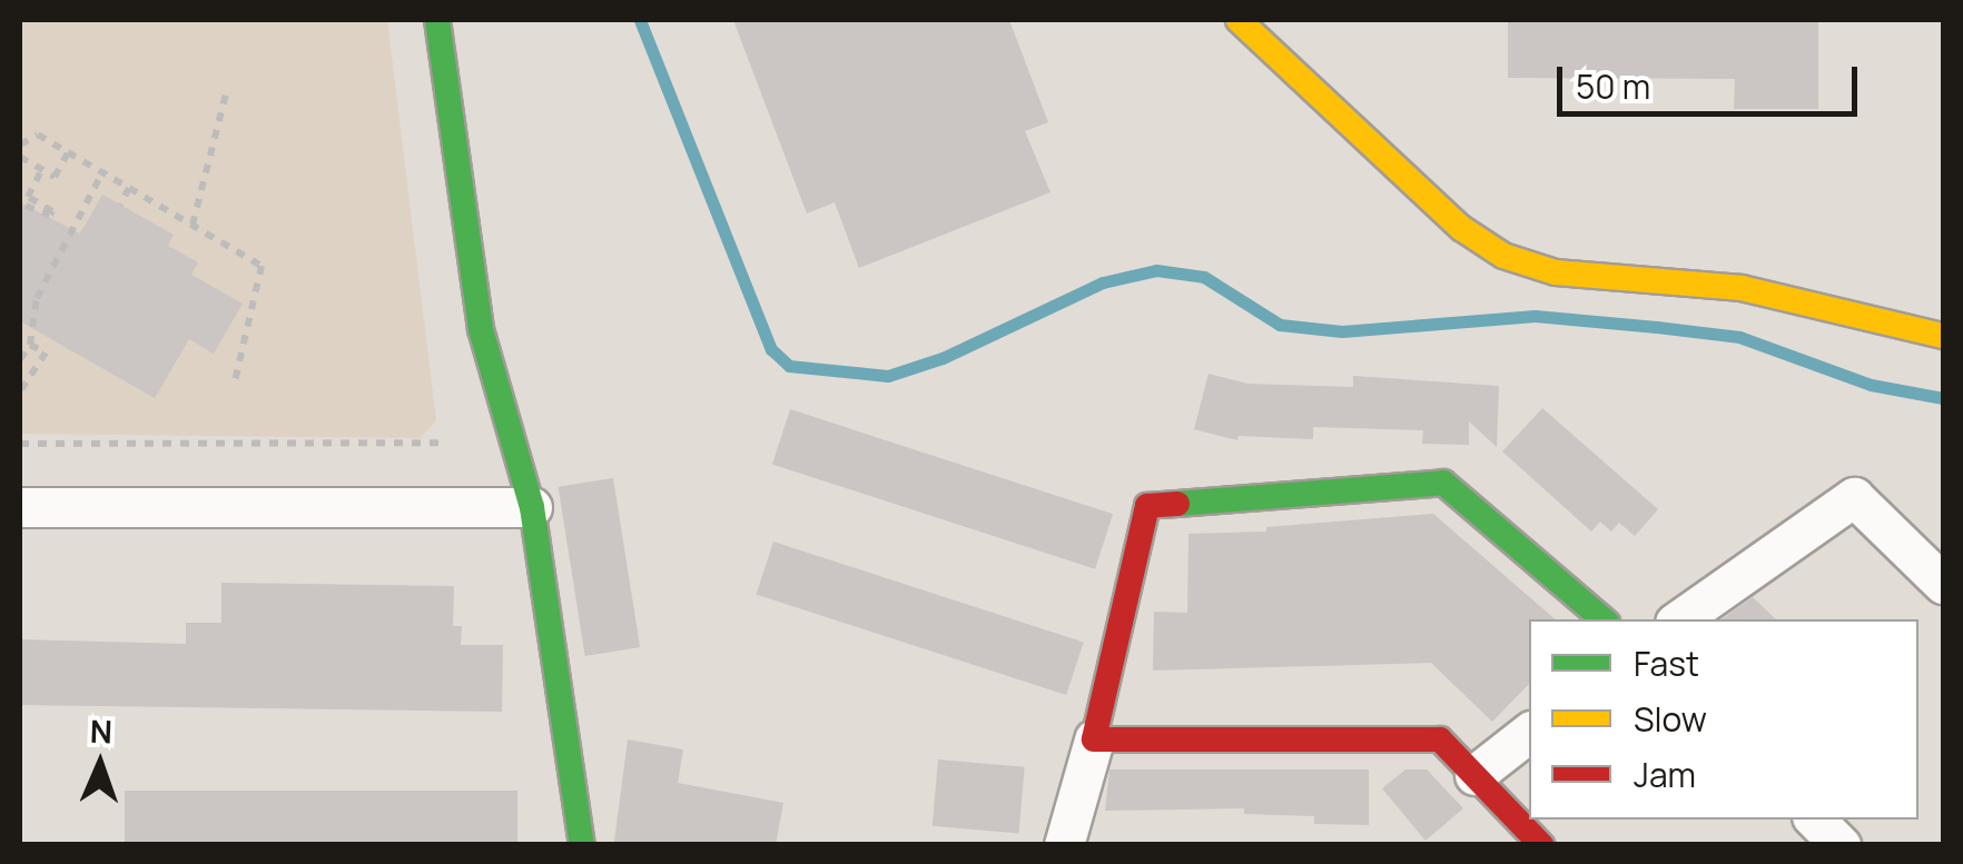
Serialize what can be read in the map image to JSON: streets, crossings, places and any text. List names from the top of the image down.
{
  "legend": ["Fast", "Slow", "Jam"],
  "scale_bar": "50 m",
  "north": "top"
}
